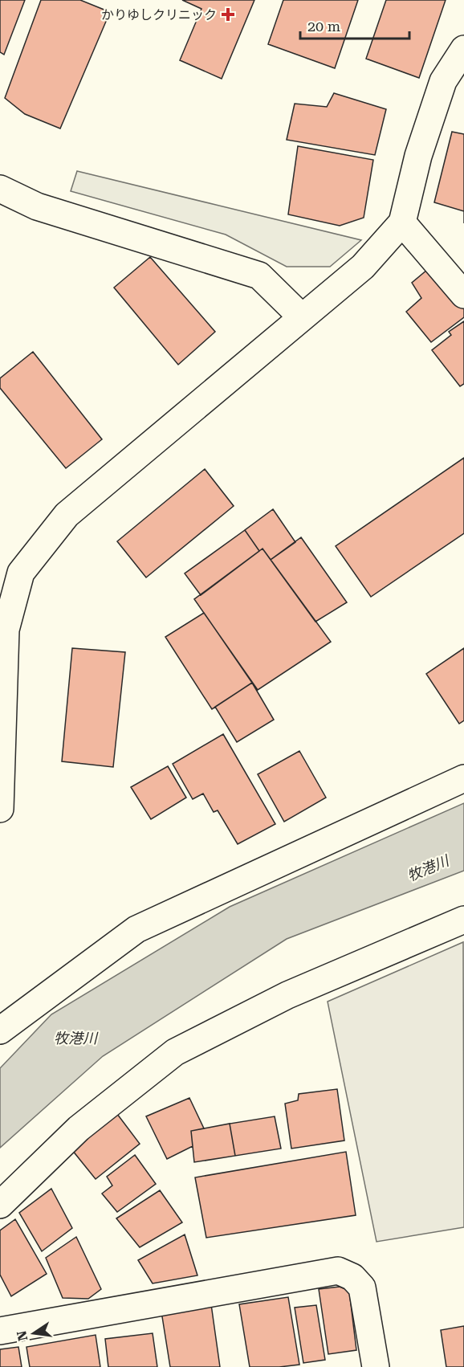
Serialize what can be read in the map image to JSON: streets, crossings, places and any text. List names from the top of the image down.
{
  "water": ["牧港川"],
  "places": {
    "health": ["かりゆしクリニック"]
  },
  "scale_bar": "20 m",
  "north": "left"
}
